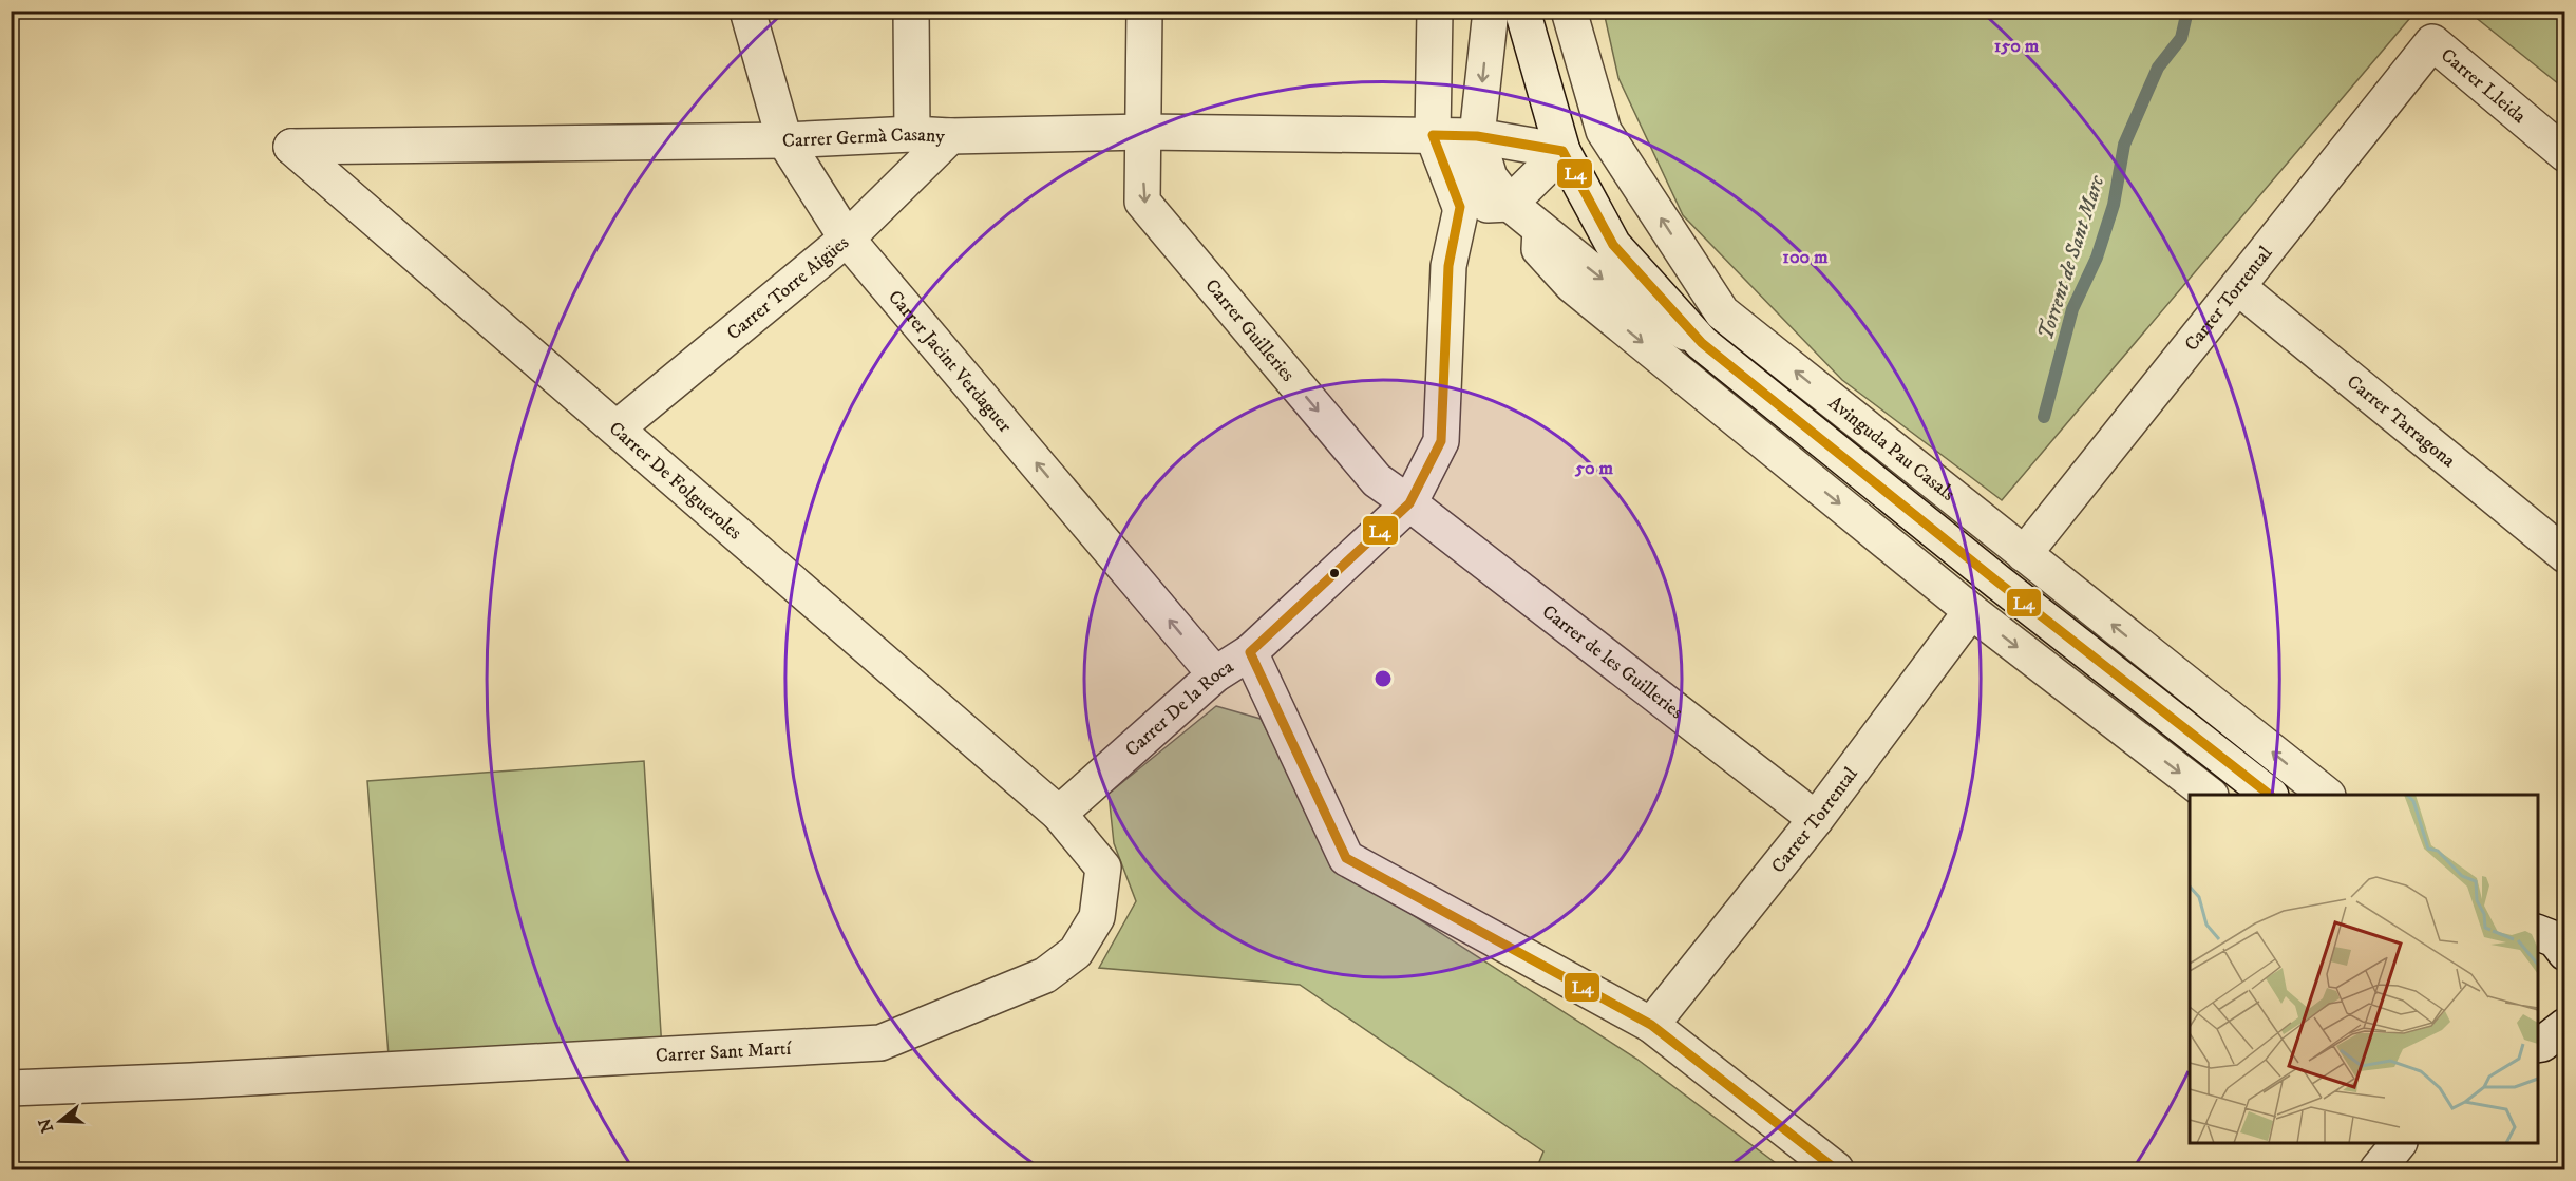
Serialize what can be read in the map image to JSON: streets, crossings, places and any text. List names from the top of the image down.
{
  "streets": {
    "street": [
      "Carrer Lleida",
      "Carrer Germà Casany",
      "Carrer Torre Aigües",
      "Carrer Torrental",
      "Carrer Guilleries",
      "Carrer Jacint Verdaguer",
      "Carrer Tarragona",
      "Avinguda Pau Casals",
      "Carrer De Folgueroles",
      "Carrer de les Guilleries",
      "Carrer De la Roca",
      "Carrer Sant Martí"
    ]
  },
  "crossings": [
    ["Carrer Lleida", "Carrer Torrental"],
    ["Carrer Germà Casany", "Carrer Torre Aigües"],
    ["Carrer Germà Casany", "Carrer Guilleries"],
    ["Carrer Germà Casany", "Carrer Jacint Verdaguer"],
    ["Carrer Germà Casany", "Carrer De Folgueroles"],
    ["Carrer Torre Aigües", "Carrer Jacint Verdaguer"],
    ["Carrer Torre Aigües", "Carrer De Folgueroles"],
    ["Carrer Torrental", "Carrer Tarragona"],
    ["Carrer Torrental", "Avinguda Pau Casals"],
    ["Carrer Torrental", "Carrer de les Guilleries"],
    ["Carrer Guilleries", "Carrer de les Guilleries"],
    ["Carrer Guilleries", "Carrer De la Roca"],
    ["Carrer Jacint Verdaguer", "Carrer De la Roca"],
    ["Avinguda Pau Casals", "Carrer De la Roca"],
    ["Carrer De Folgueroles", "Carrer De la Roca"],
    ["Carrer De Folgueroles", "Carrer Sant Martí"],
    ["Carrer de les Guilleries", "Carrer De la Roca"],
    ["Carrer De la Roca", "Carrer Sant Martí"]
  ],
  "one_way": ["Carrer Jacint Verdaguer"],
  "water": ["Torrent de Sant Marc"],
  "lines": ["transit line L4"],
  "north": "left",
  "rings": ["150 m", "100 m", "50 m"]
}
